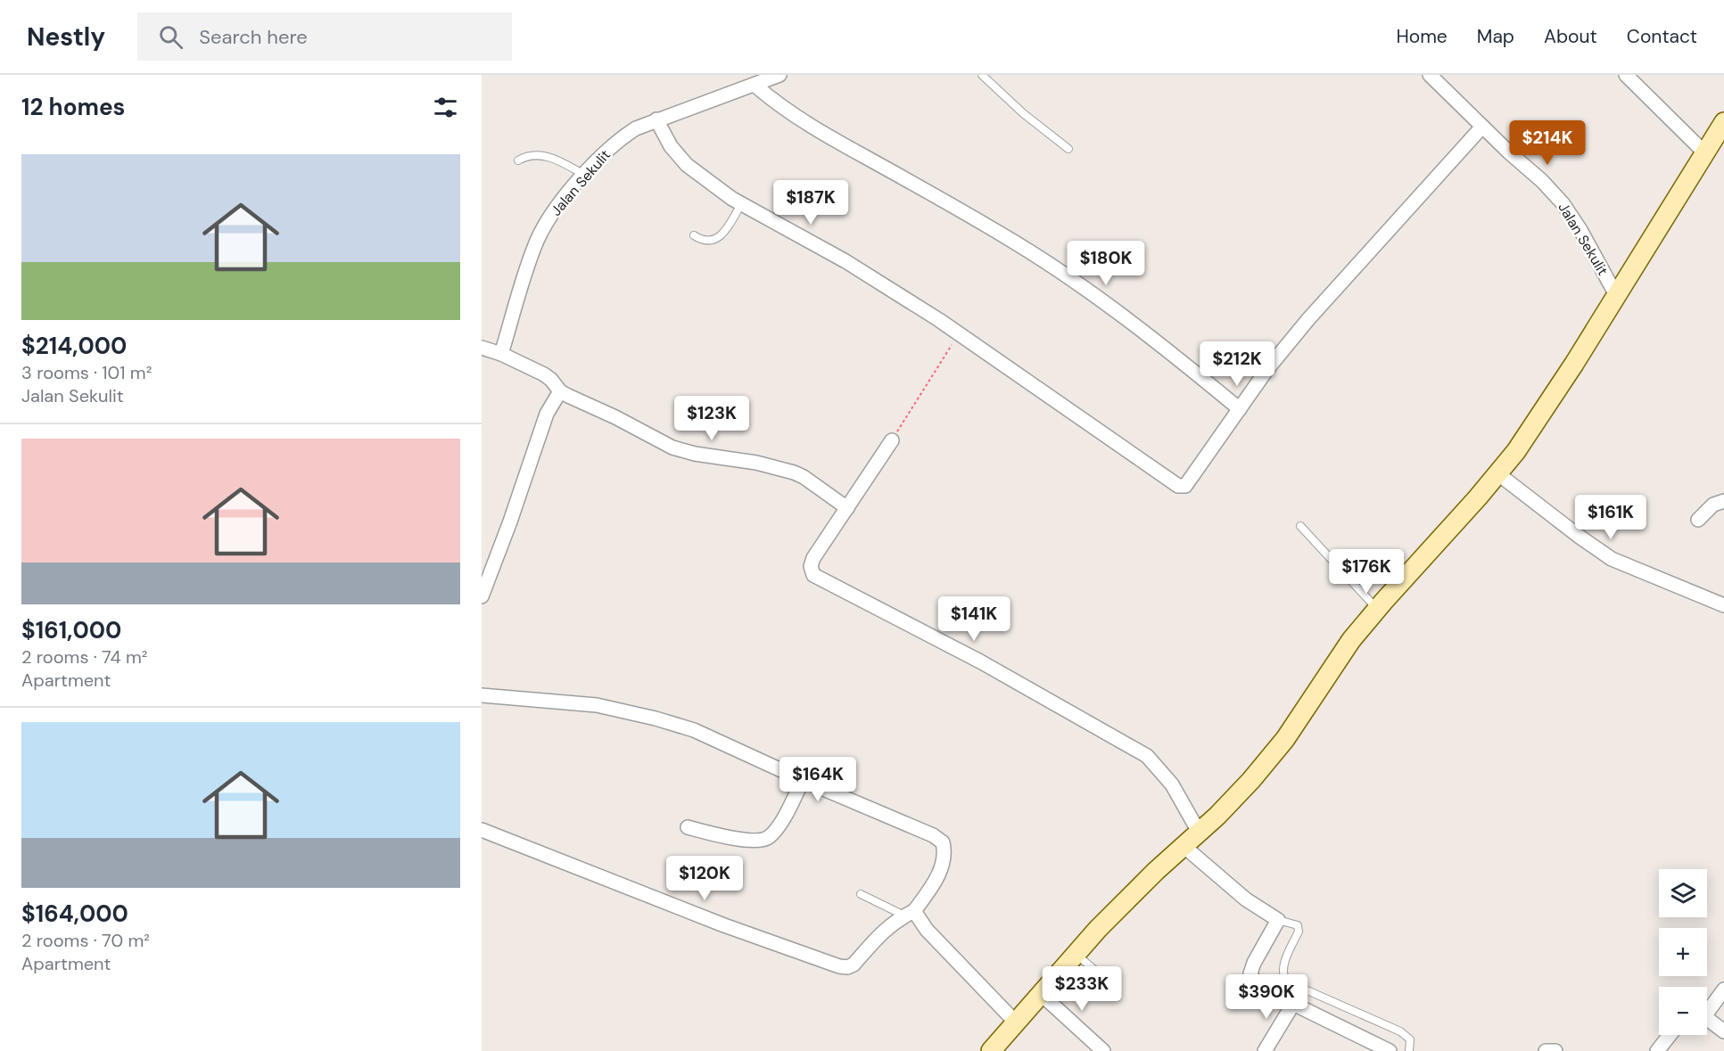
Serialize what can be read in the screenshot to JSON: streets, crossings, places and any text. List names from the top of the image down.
{
  "streets": {
    "street": ["Jalan Sekulit"]
  },
  "page": {
    "header": "Nestly",
    "search": "Search here",
    "nav": [
      "Home",
      "Map",
      "About",
      "Contact"
    ],
    "heading": "12 homes",
    "price": [
      "$214K",
      "$187K",
      "$180K",
      "$212K",
      "$123K",
      "$161K",
      "$176K",
      "$141K",
      "$164K",
      "$120K",
      "$233K",
      "$390K"
    ],
    "list": [
      {
        "name": "$214,000",
        "note": "3 rooms · 101 m² · Jalan Sekulit"
      },
      {
        "name": "$161,000",
        "note": "2 rooms · 74 m² · Apartment"
      },
      {
        "name": "$164,000",
        "note": "2 rooms · 70 m² · Apartment"
      }
    ],
    "map_buttons": ["+", "−"]
  }
}
